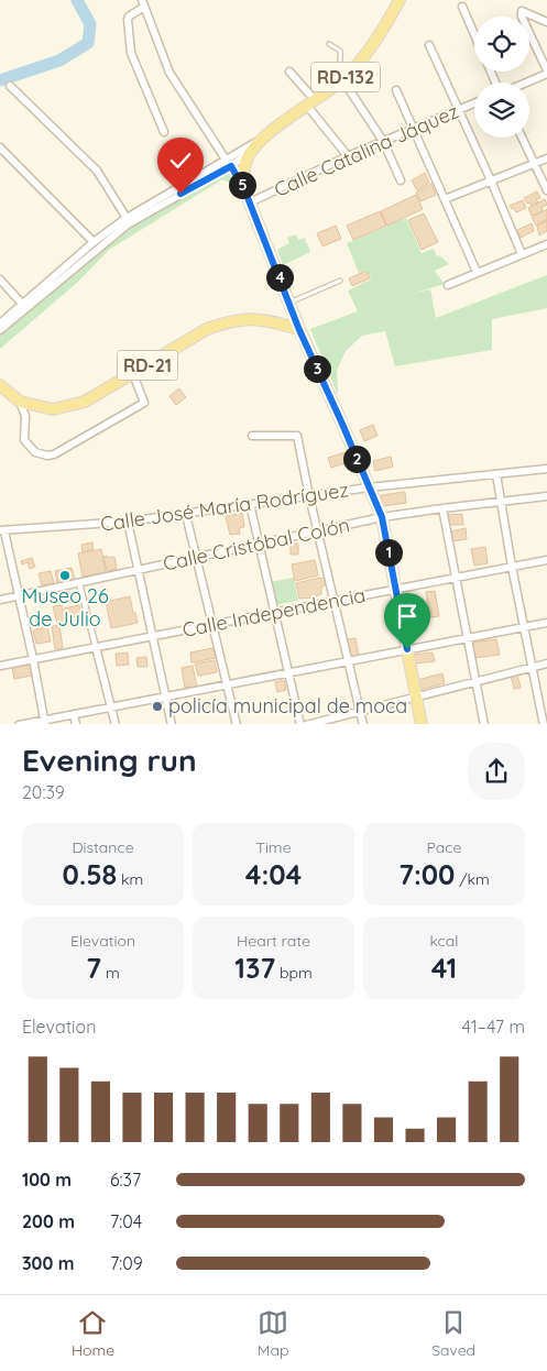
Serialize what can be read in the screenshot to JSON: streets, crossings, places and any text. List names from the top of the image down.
{
  "streets": {
    "main road": ["RD-132", "RD-21"],
    "street": [
      "Calle Catalina Jáquez",
      "Calle José María Rodríguez",
      "Calle Cristóbal Colón",
      "Calle Independencia"
    ]
  },
  "places": ["Museo 26 de Julio", "policía municipal de moca"],
  "page": {
    "pins": [
      "5",
      "4",
      "3",
      "2",
      "1"
    ],
    "heading": ["Evening run", "20:39"],
    "stats": [
      ["Distance", "0.58 km"],
      ["Time", "4:04"],
      ["Pace", "7:00 /km"],
      ["Elevation", "7 m"],
      ["Heart rate", "137 bpm"],
      ["kcal", "41"]
    ],
    "chart": ["Elevation", "41–47 m"],
    "list": [
      {
        "name": "100 m",
        "note": "6:37"
      },
      {
        "name": "200 m",
        "note": "7:04"
      },
      {
        "name": "300 m",
        "note": "7:09"
      }
    ],
    "tabs": ["Home", "Map", "Saved"]
  }
}
